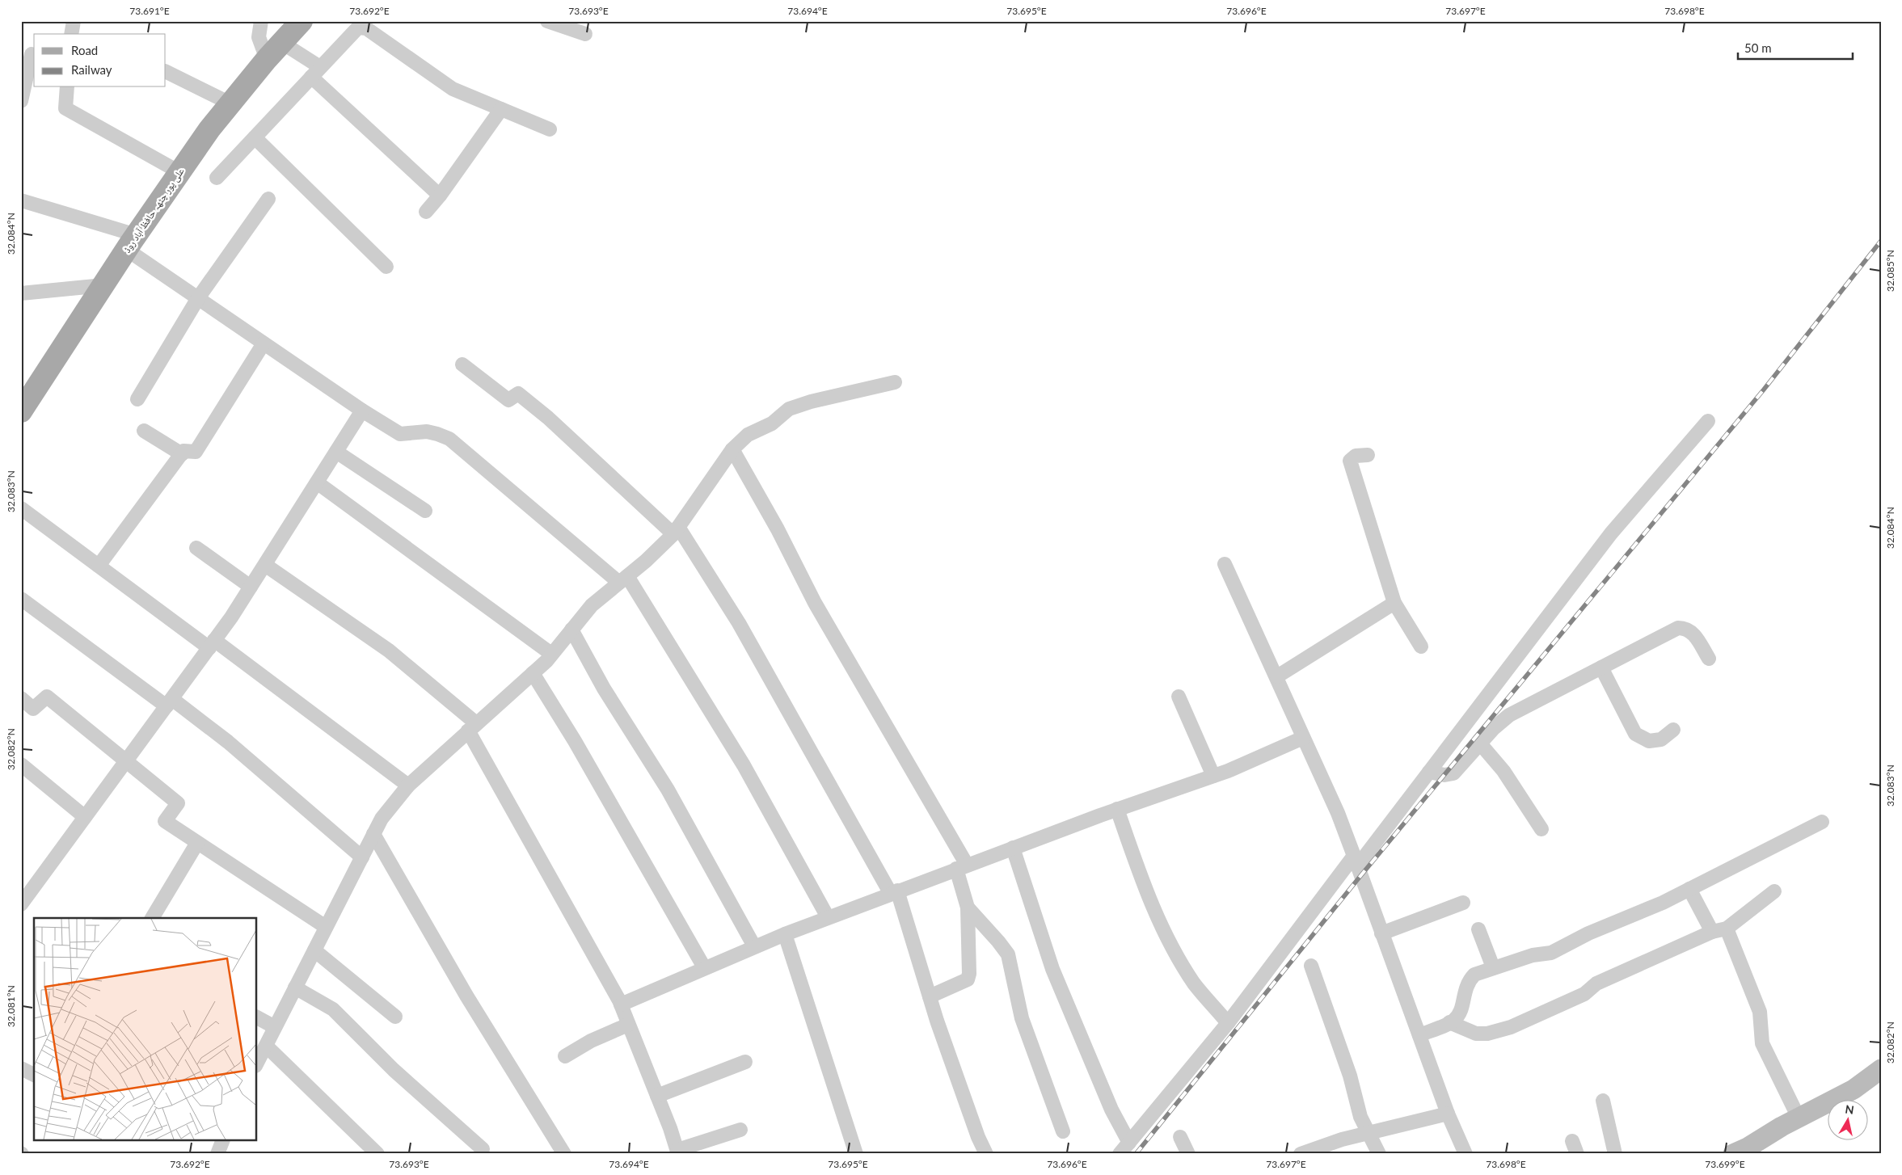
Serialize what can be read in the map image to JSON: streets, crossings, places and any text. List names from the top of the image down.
{
  "streets": {
    "main road": ["علی پور چٹھہ حافظ آباد روڈ"]
  },
  "legend": ["Road", "Railway"],
  "scale_bar": "50 m",
  "north": "top",
  "coordinates": [
    "73.691°E",
    "73.692°E",
    "73.693°E",
    "73.694°E",
    "73.695°E",
    "73.696°E",
    "73.697°E",
    "73.698°E",
    "32.084°N",
    "32.085°N",
    "32.083°N",
    "32.082°N",
    "32.081°N",
    "73.699°E"
  ]
}
